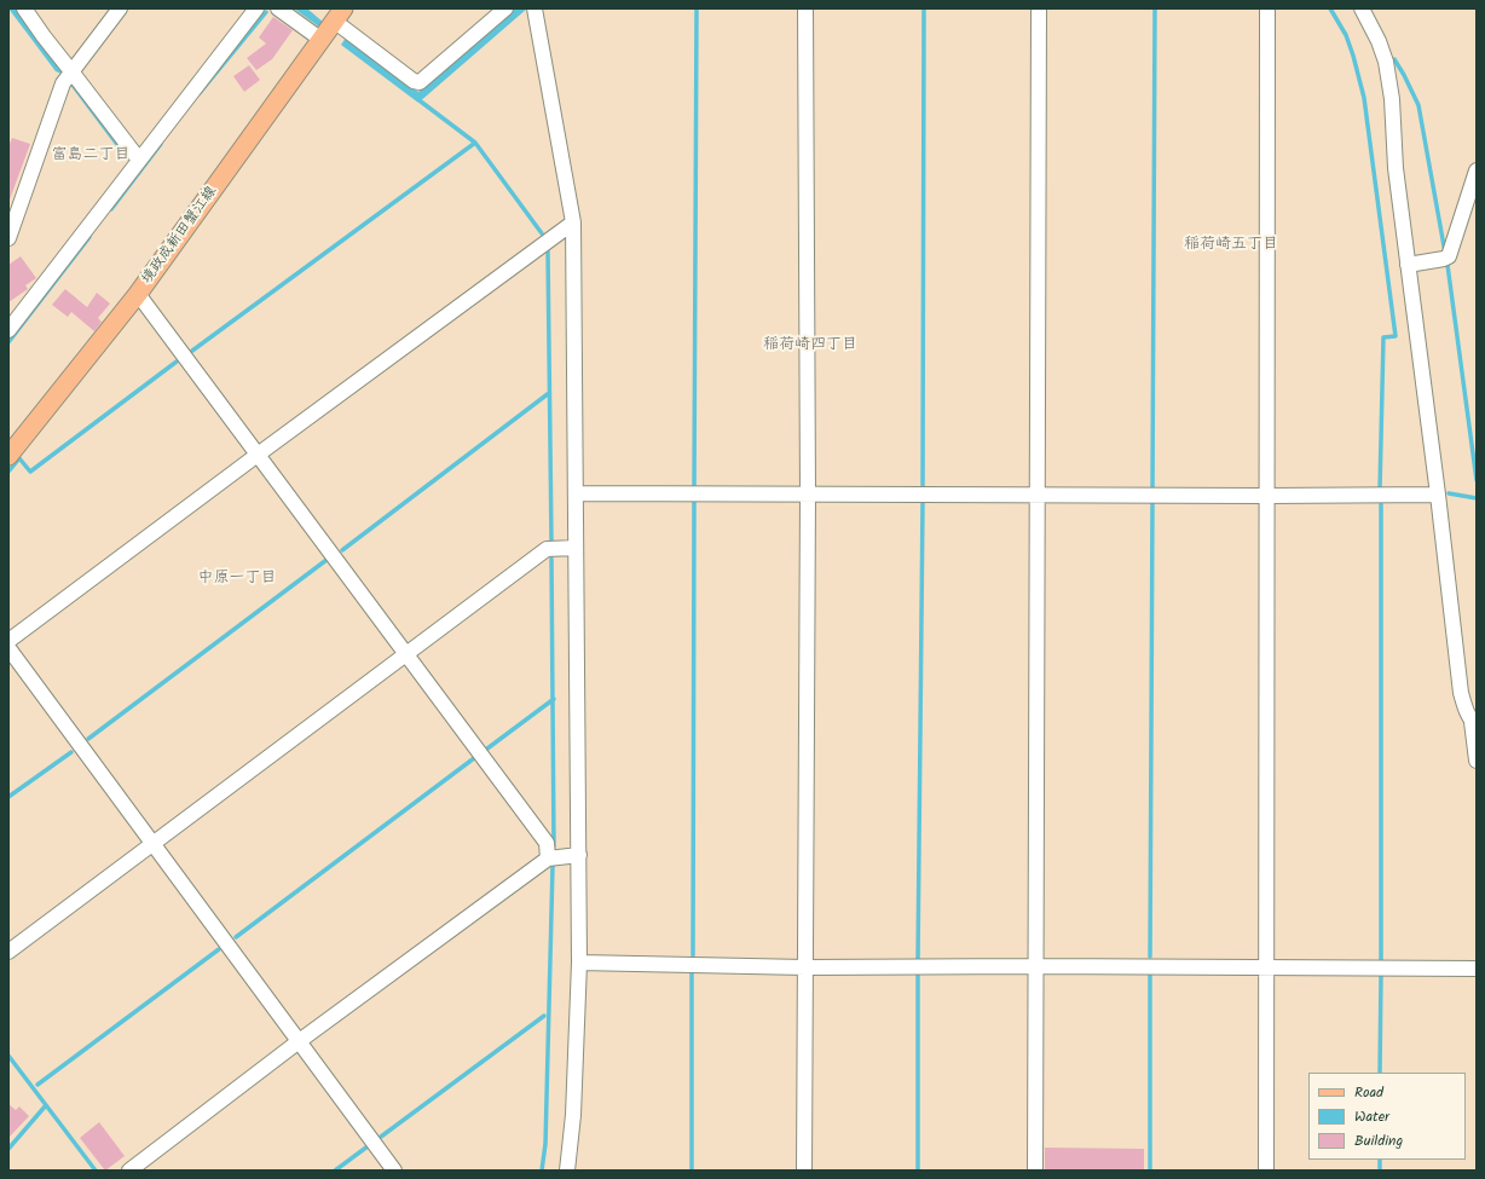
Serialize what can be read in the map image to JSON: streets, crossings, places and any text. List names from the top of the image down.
{
  "streets": {
    "main road": ["境政成新田蟹江線"]
  },
  "districts": [
    "富島二丁目",
    "稲荷崎五丁目",
    "稲荷崎四丁目",
    "中原一丁目"
  ],
  "legend": ["Road", "Water", "Building"]
}
